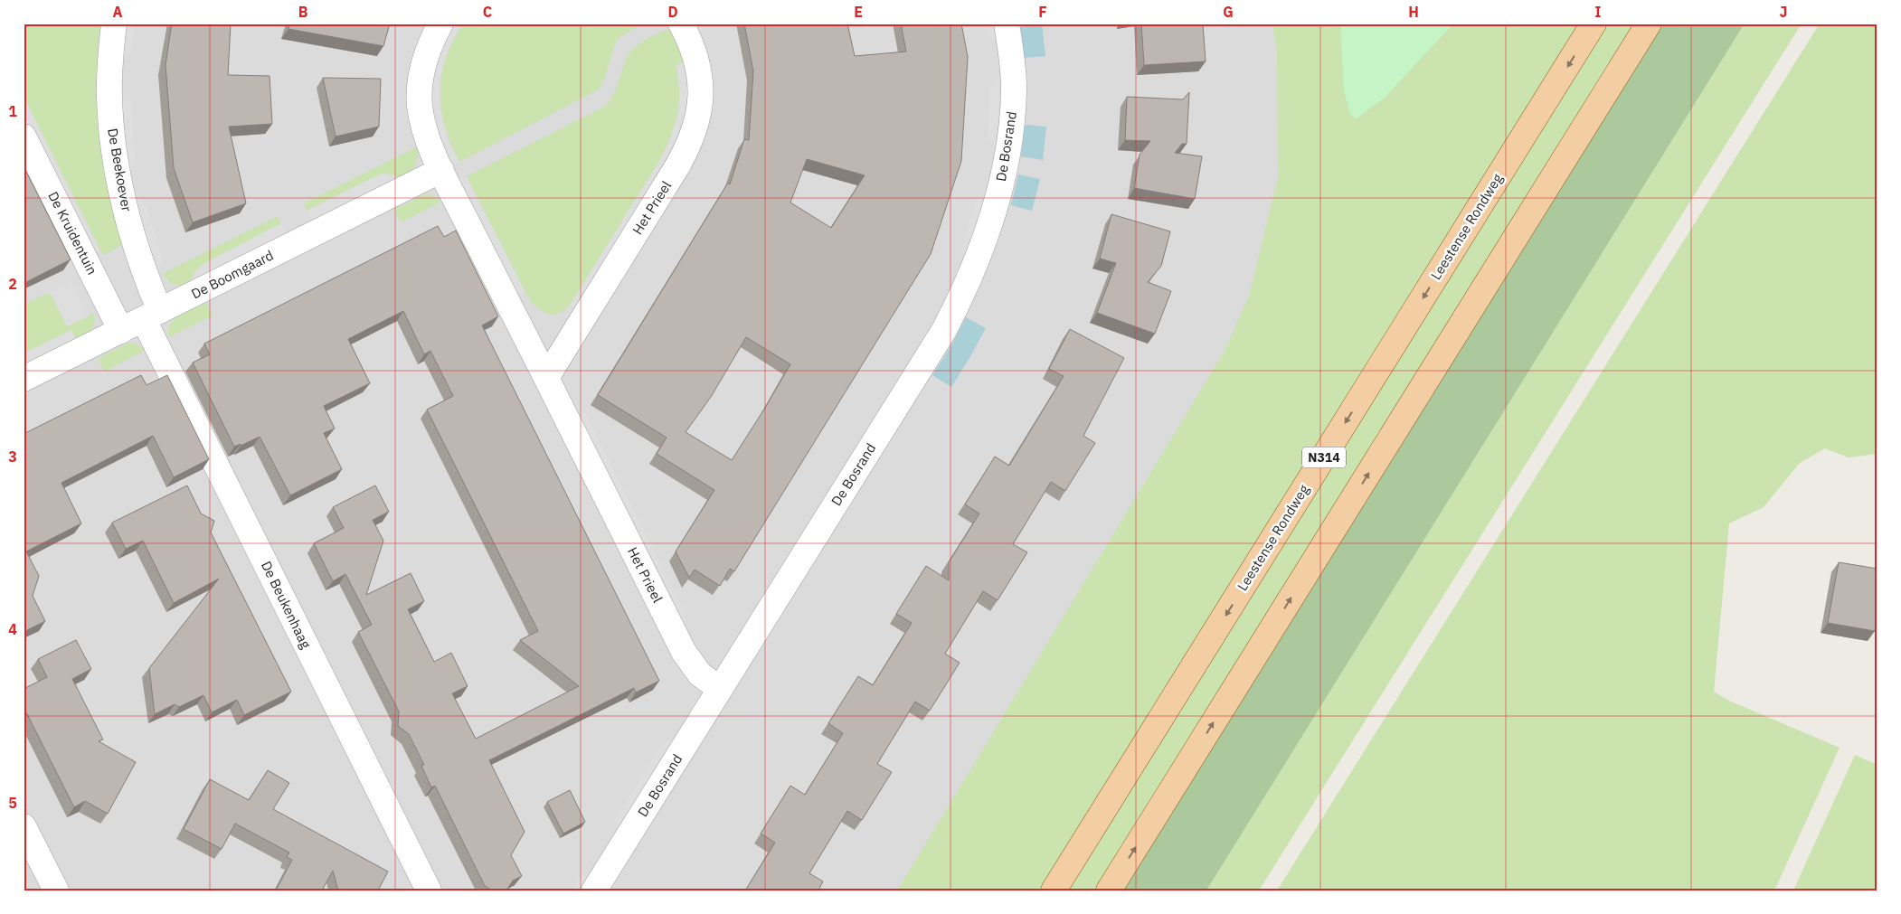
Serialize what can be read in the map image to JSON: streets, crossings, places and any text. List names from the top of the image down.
{
  "streets": {
    "main road": ["Leestense Rondweg", "N314"],
    "street": [
      "De Bosrand",
      "De Beekoever",
      "Het Prieel",
      "De Kruidentuin",
      "De Boomgaard",
      "De Beukenhaag"
    ]
  },
  "crossings": [
    ["De Bosrand", "Het Prieel"],
    ["De Beekoever", "De Boomgaard"],
    ["De Beekoever", "De Beukenhaag"],
    ["Het Prieel", "De Boomgaard"],
    ["De Kruidentuin", "De Boomgaard"],
    ["De Boomgaard", "De Beukenhaag"]
  ],
  "grid": {
    "columns": [
      "A",
      "B",
      "C",
      "D",
      "E",
      "F",
      "G",
      "H",
      "I",
      "J"
    ],
    "rows": [
      "1",
      "2",
      "3",
      "4",
      "5"
    ]
  }
}
